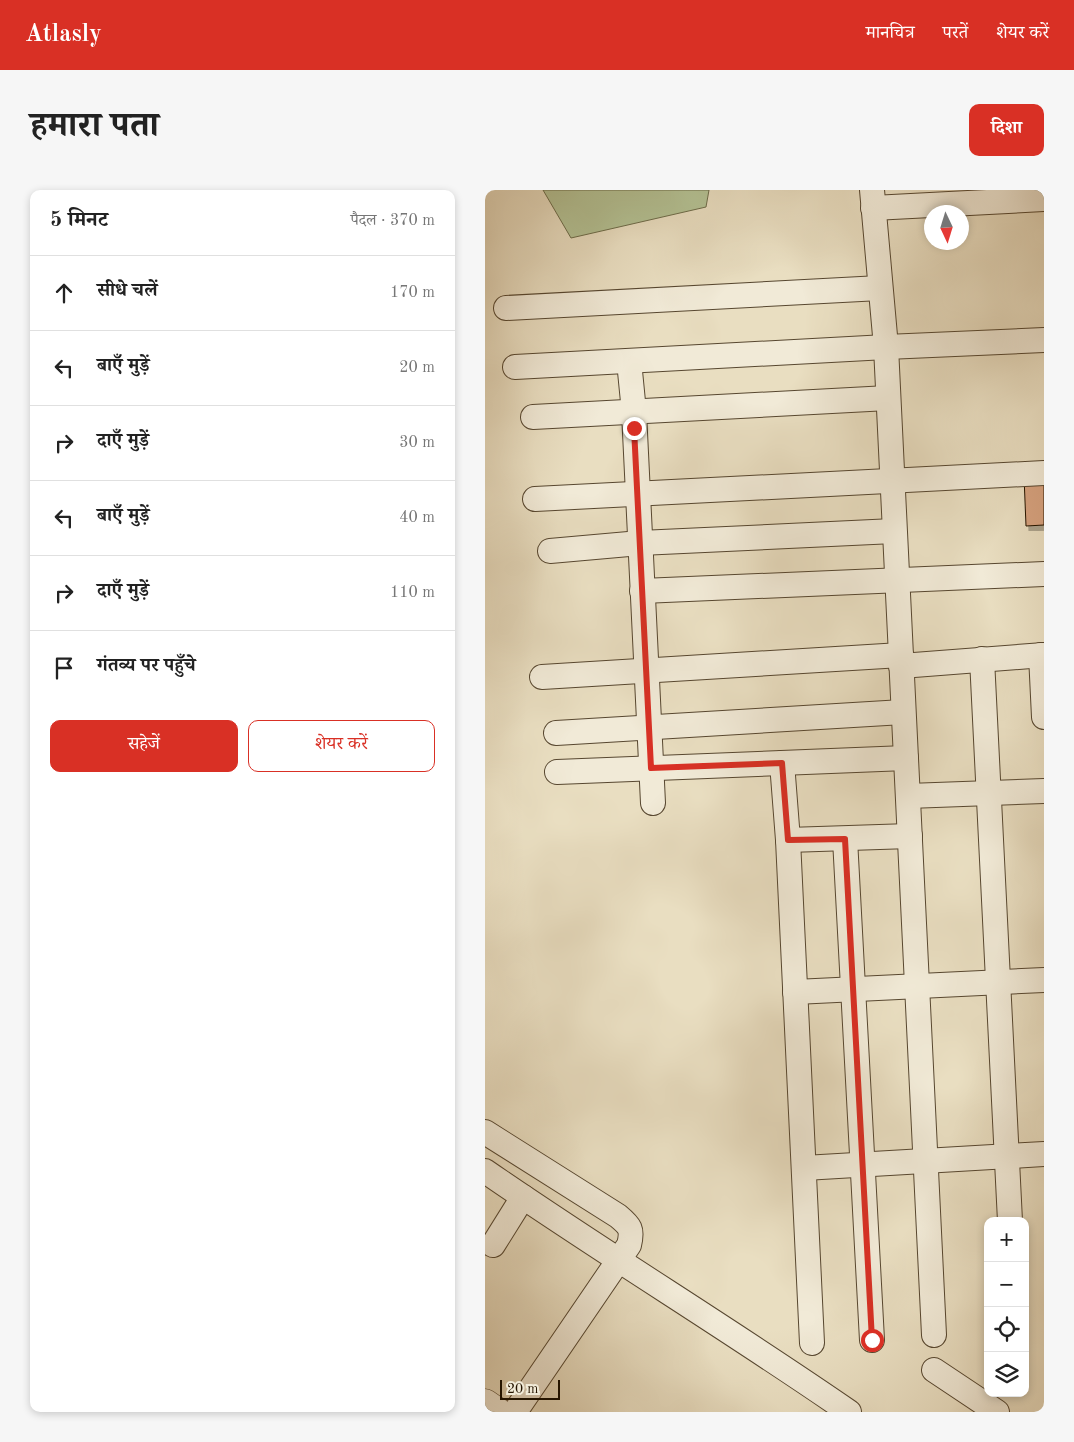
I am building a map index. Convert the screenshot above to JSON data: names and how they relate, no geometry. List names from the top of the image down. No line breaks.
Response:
{"scale_bar":"20 m","north":"bottom","page":{"header":"Atlasly","nav":["मानचित्र","परतें","शेयर करें"],"title":"हमारा पता","buttons":["दिशा",["सहेजें","शेयर करें"]],"heading":["5 मिनट","पैदल · 370 m"],"list":[["सीधे चलें","170 m"],["बाएँ मुड़ें","20 m"],["दाएँ मुड़ें","30 m"],["बाएँ मुड़ें","40 m"],["दाएँ मुड़ें","110 m"],"गंतव्य पर पहुँचे"],"map_buttons":["+","−"],"scale":"20 m"}}
